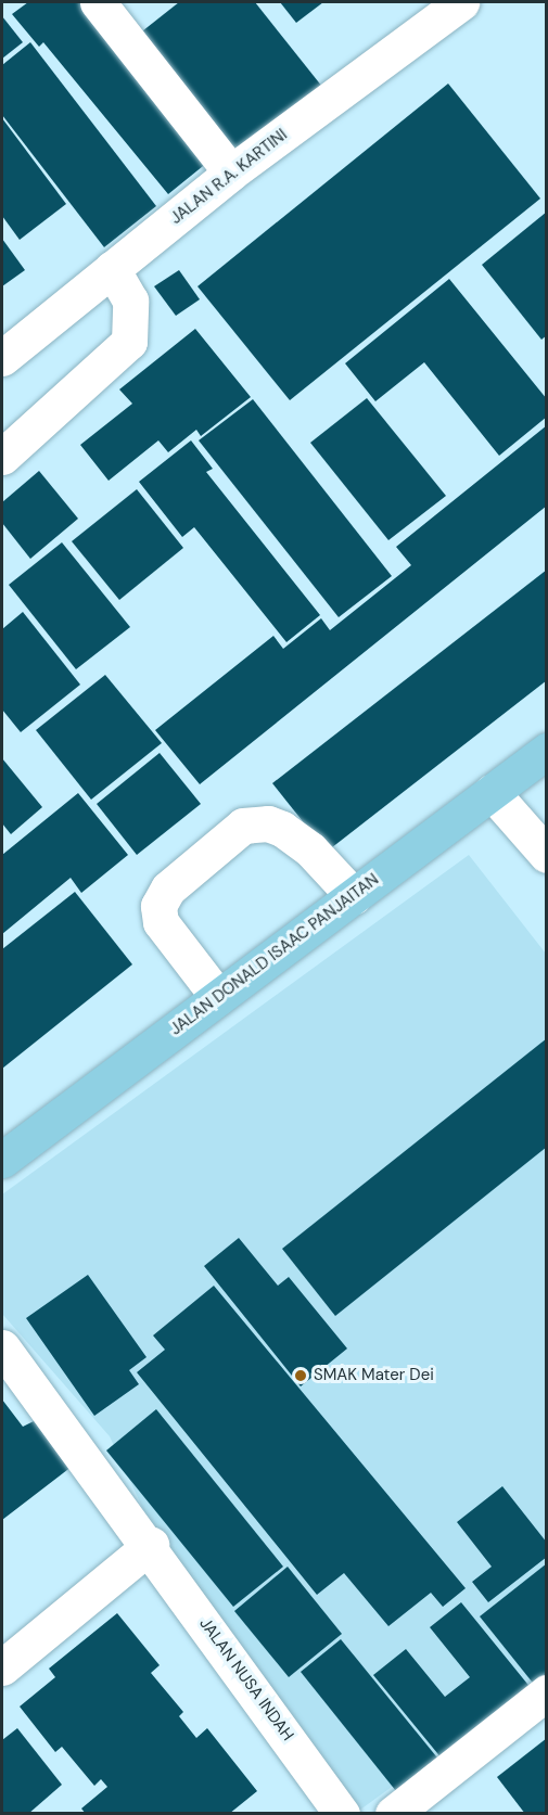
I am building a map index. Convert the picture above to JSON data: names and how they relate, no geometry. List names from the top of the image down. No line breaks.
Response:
{"streets":{"main road":["JALAN DONALD ISAAC PANJAITAN"],"street":["JALAN R.A. KARTINI","JALAN NUSA INDAH"]},"places":["SMAK Mater Dei"]}
